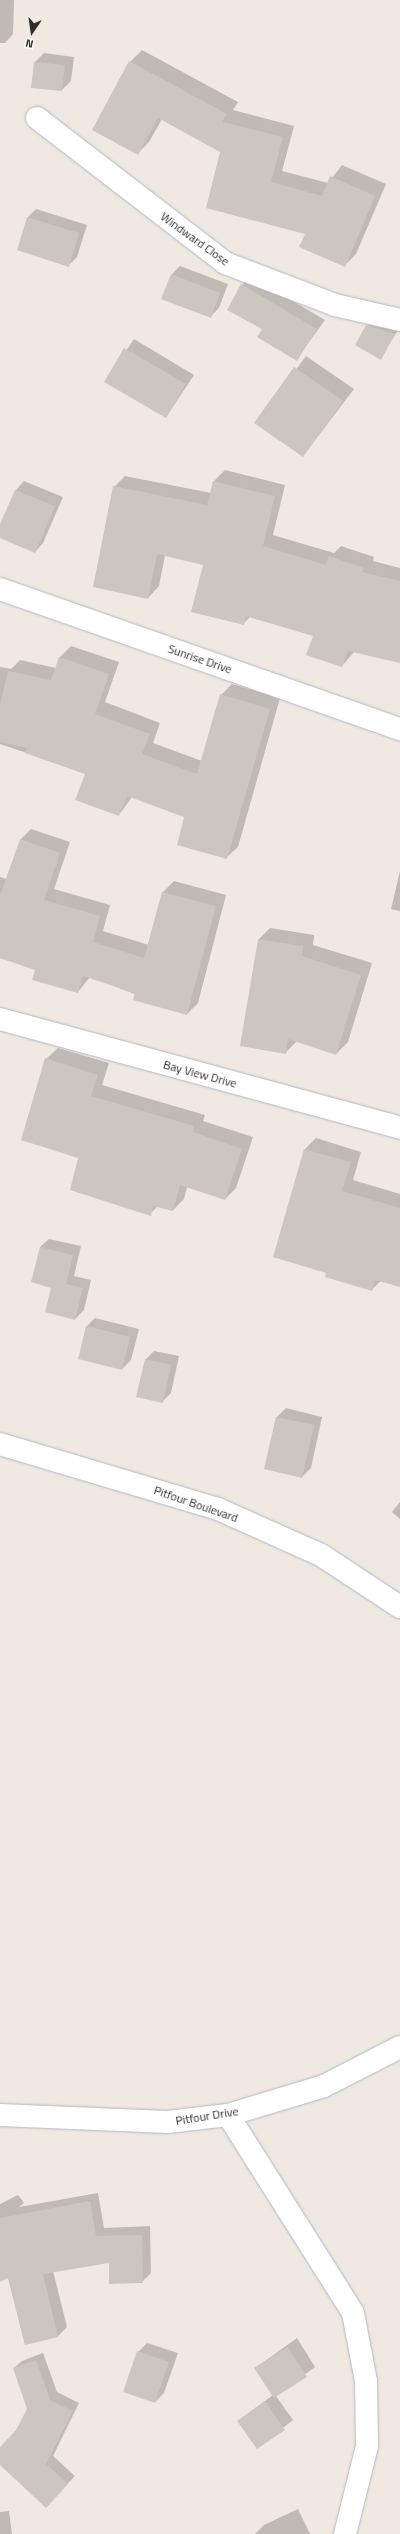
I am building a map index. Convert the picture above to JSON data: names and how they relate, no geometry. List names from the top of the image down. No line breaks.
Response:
{"streets":{"street":["Windward Close","Sunrise Drive","Bay View Drive","Pitfour Boulevard","Pitfour Drive"]},"north":"bottom"}
